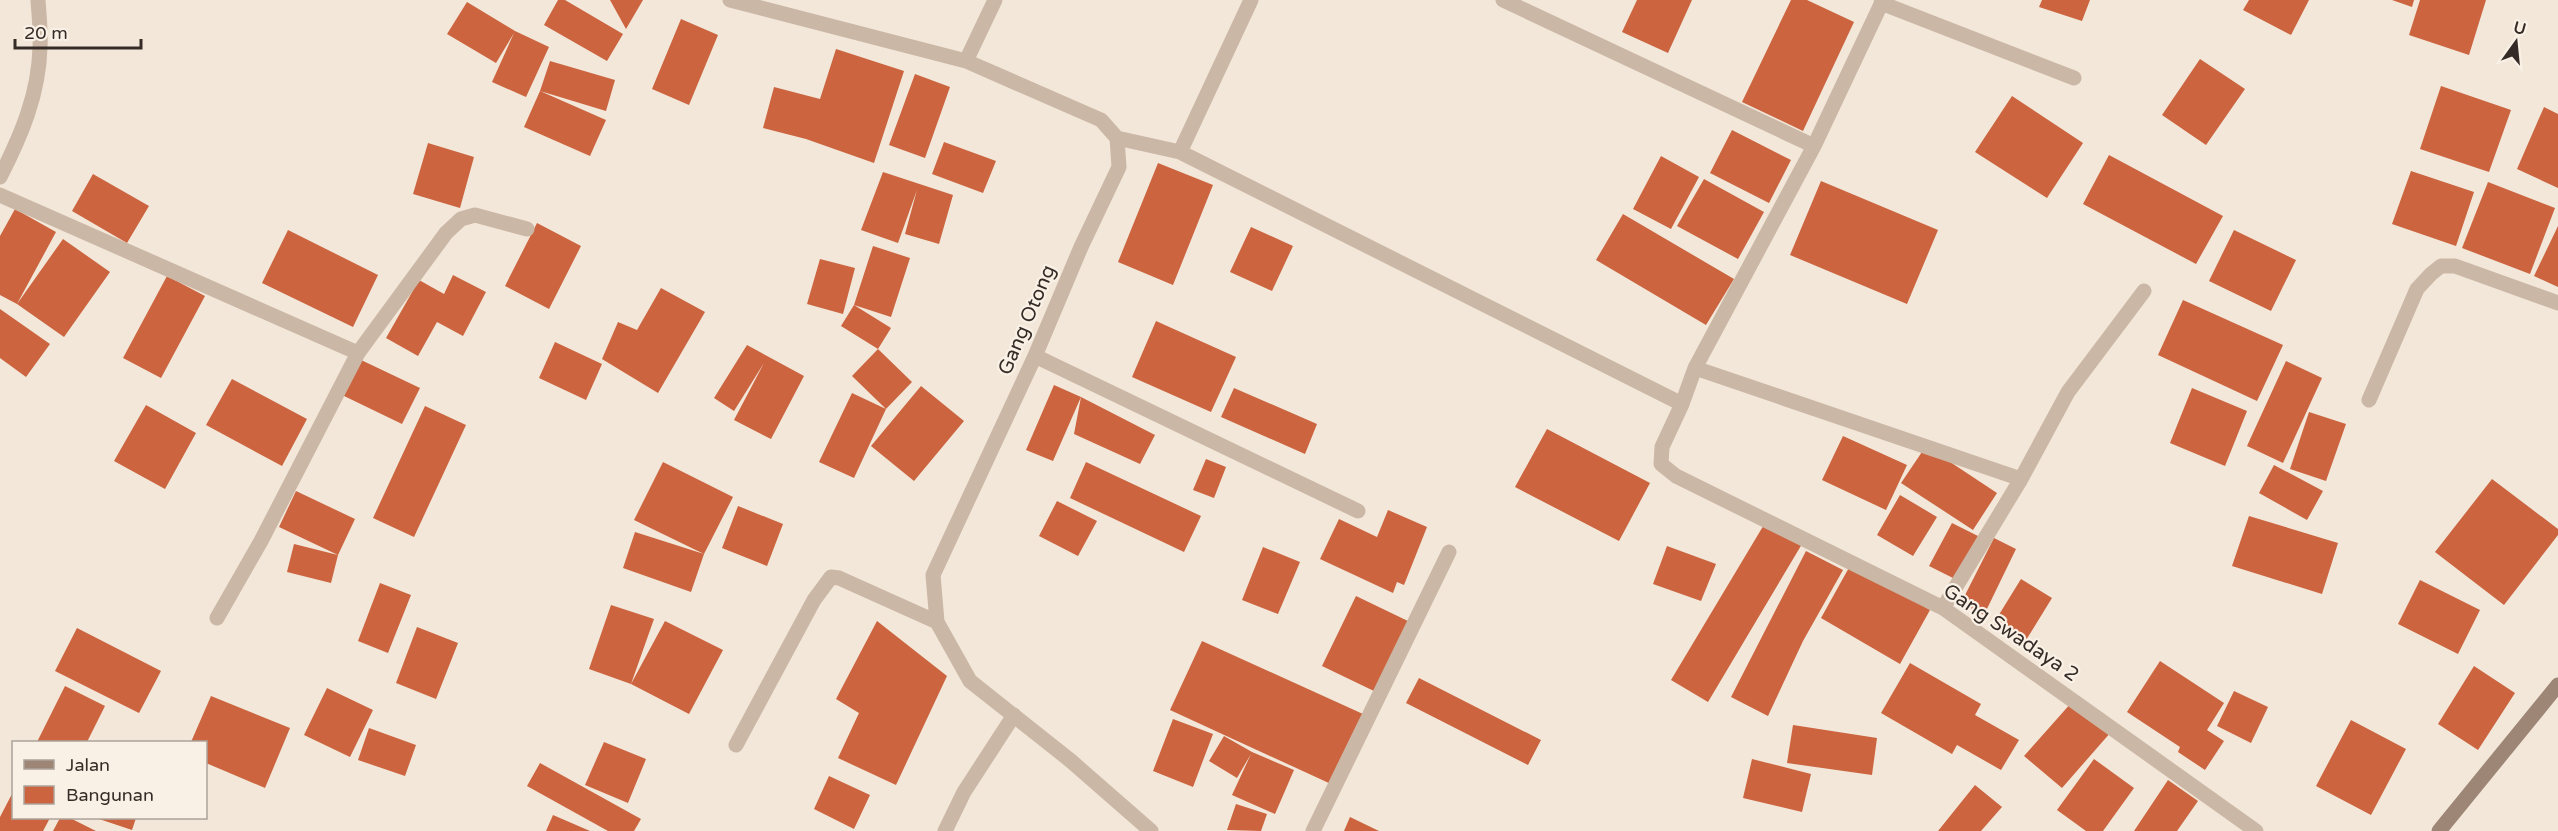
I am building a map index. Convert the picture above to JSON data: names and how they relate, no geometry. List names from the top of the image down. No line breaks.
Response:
{"streets":{"street":["Gang Otong","Gang Swadaya 2"]},"legend":["Jalan","Bangunan"],"scale_bar":"20 m","north":"top"}
